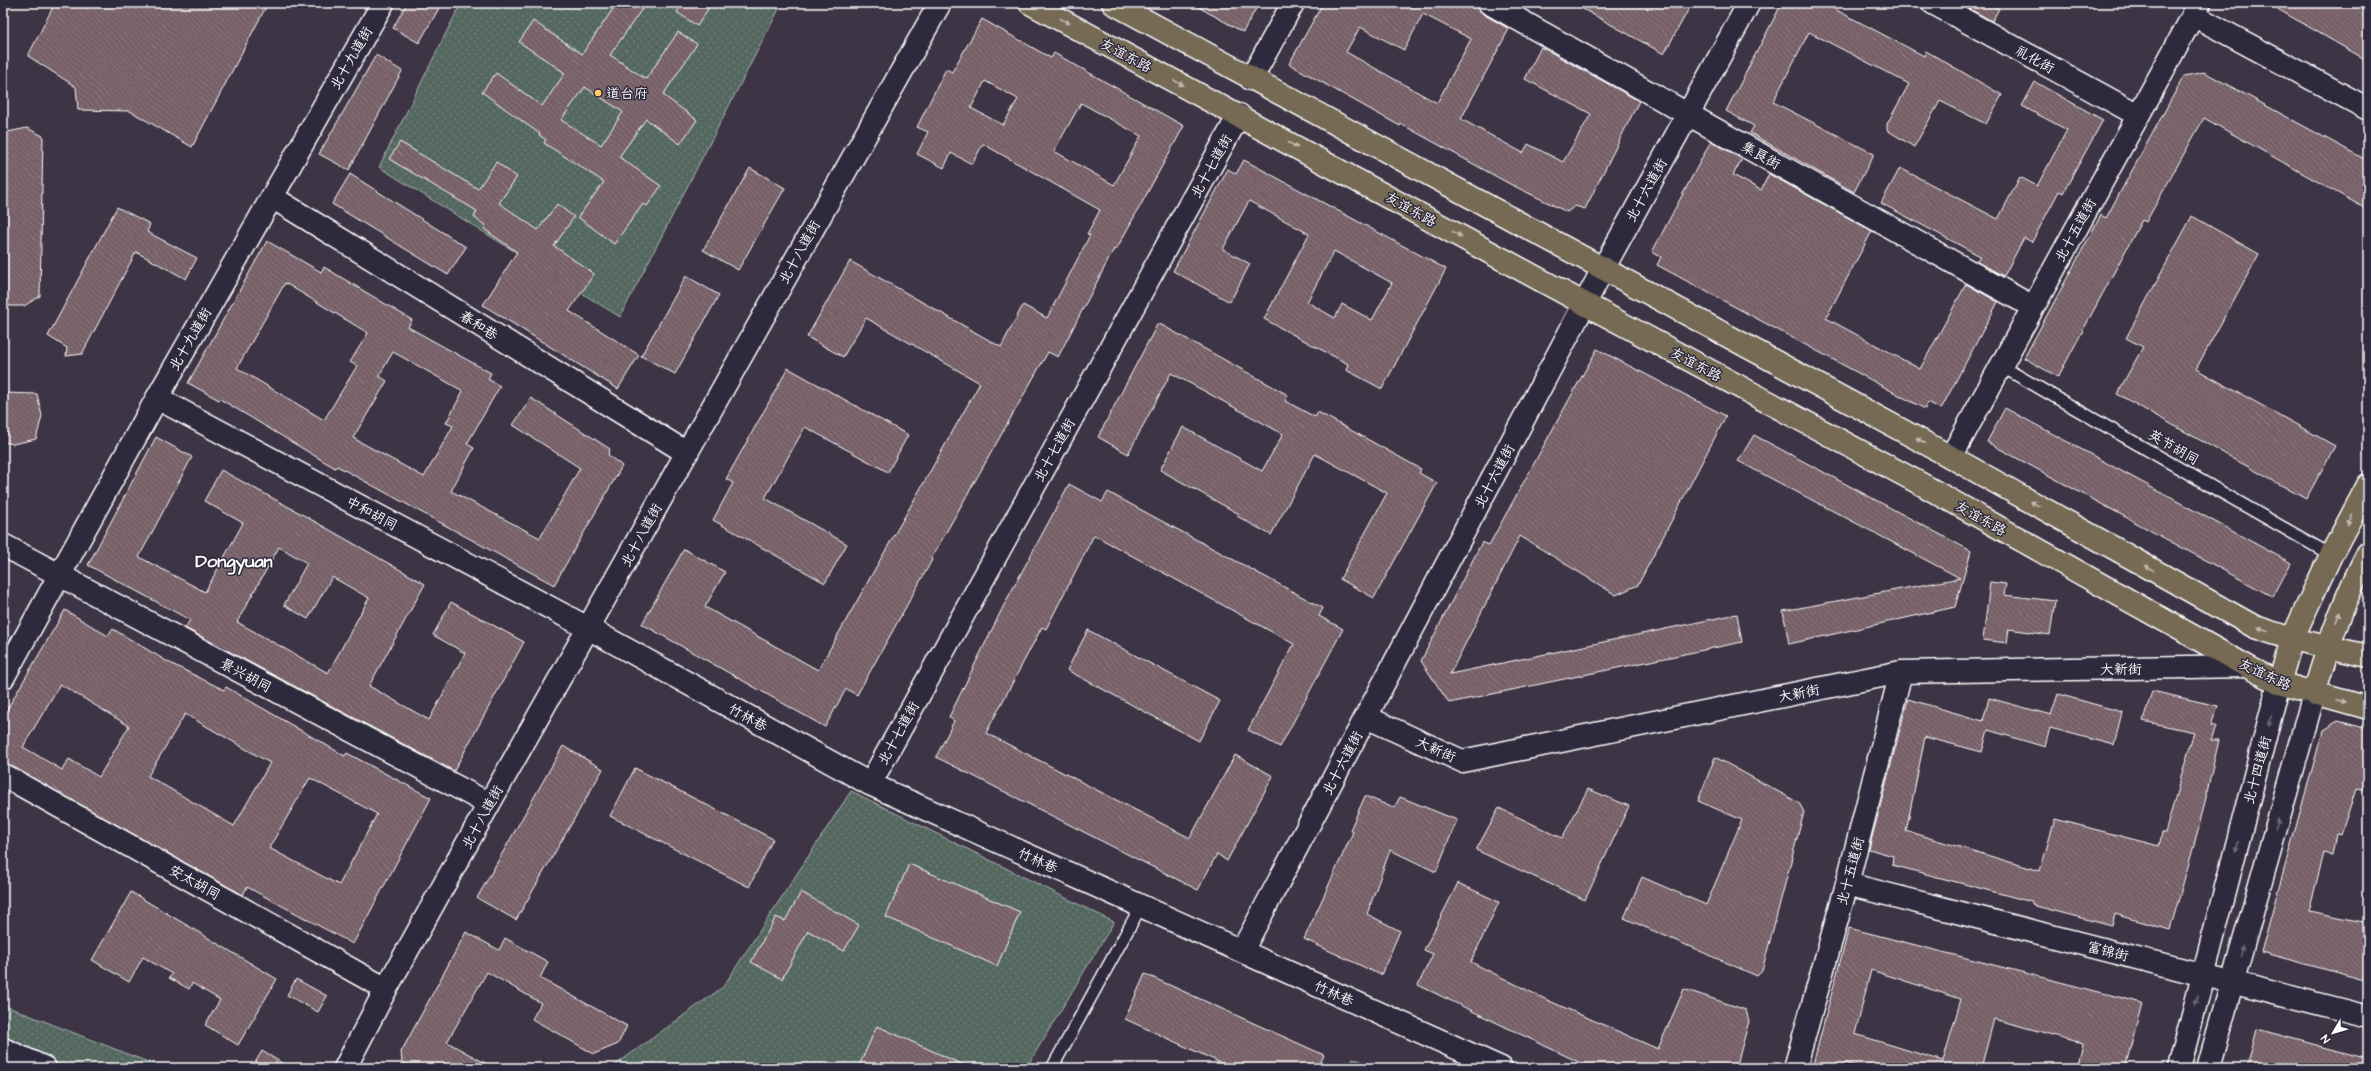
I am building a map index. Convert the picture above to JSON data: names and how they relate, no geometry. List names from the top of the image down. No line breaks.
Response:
{"streets":{"main road":["友谊东路","北十四道街"],"street":["北十九道街","礼化街","集良街","北十七道街","北十六道街","北十五道街","北十八道街","春和巷","中和胡同","大新街","景兴胡同","竹林巷","安太胡同","富锦街"],"lane":["英节胡同"]},"crossings":[["友谊东路","北十七道街"],["友谊东路","北十六道街"],["友谊东路","大新街"],["友谊东路","北十四道街"],["北十九道街","春和巷"],["北十九道街","中和胡同"],["北十九道街","景兴胡同"],["礼化街","北十五道街"],["集良街","北十六道街"],["集良街","北十五道街"],["北十七道街","竹林巷"],["北十六道街","大新街"],["北十六道街","竹林巷"],["北十五道街","英节胡同"],["北十五道街","大新街"],["北十五道街","富锦街"],["北十八道街","春和巷"],["北十八道街","中和胡同"],["北十八道街","景兴胡同"],["北十八道街","竹林巷"],["北十八道街","安太胡同"],["英节胡同","北十四道街"],["中和胡同","竹林巷"],["北十四道街","富锦街"]],"one_way":["北十四道街"],"districts":["Dongyuan"],"places":["道台府"],"north":"bottom left"}
